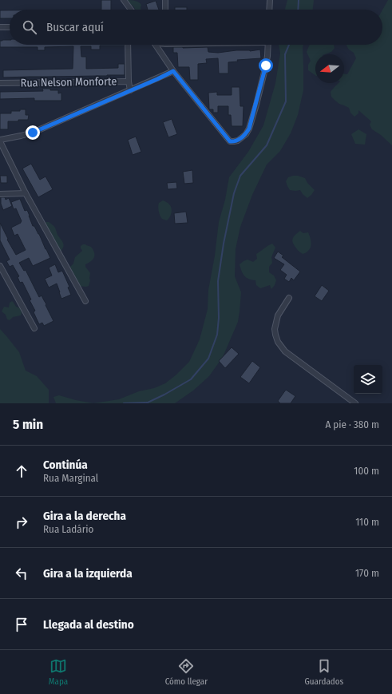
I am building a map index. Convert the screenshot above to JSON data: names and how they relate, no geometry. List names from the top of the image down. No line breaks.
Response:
{"streets":{"street":["Rua Nelson Monforte"]},"north":"left","page":{"search":"Buscar aquí","heading":["5 min","A pie · 380 m"],"list":[["Continúa","Rua Marginal","100 m"],["Gira a la derecha","Rua Ladário","110 m"],["Gira a la izquierda","170 m"],"Llegada al destino"],"nav":["Mapa","Cómo llegar","Guardados"]}}
